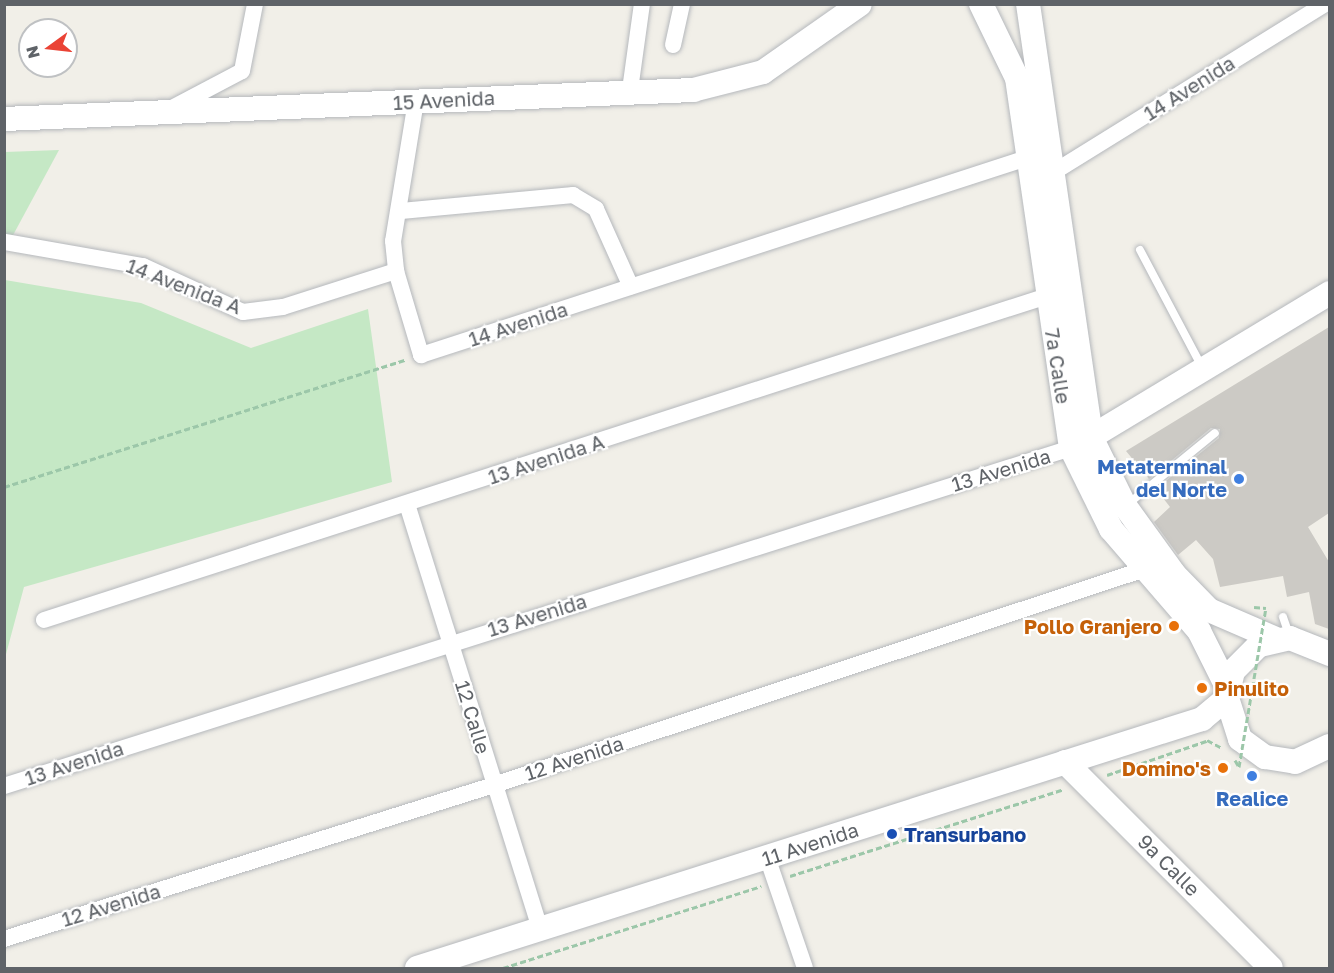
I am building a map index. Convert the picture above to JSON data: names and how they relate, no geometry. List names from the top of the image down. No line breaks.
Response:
{"streets":{"main road":["15 Avenida","7a Calle","13 Avenida","11 Avenida","9a Calle"],"street":["14 Avenida","14 Avenida A","13 Avenida A","12 Calle","12 Avenida"]},"crossings":[["14 Avenida","7a Calle"],["7a Calle","13 Avenida A"],["7a Calle","13 Avenida"],["7a Calle","12 Avenida"],["7a Calle","11 Avenida"],["13 Avenida A","12 Calle"],["13 Avenida","12 Calle"],["12 Calle","12 Avenida"],["12 Calle","11 Avenida"],["11 Avenida","9a Calle"]],"places":["Metaterminal del Norte","Pollo Granjero","Pinulito","Domino's","Realice","Transurbano"],"north":"left"}
